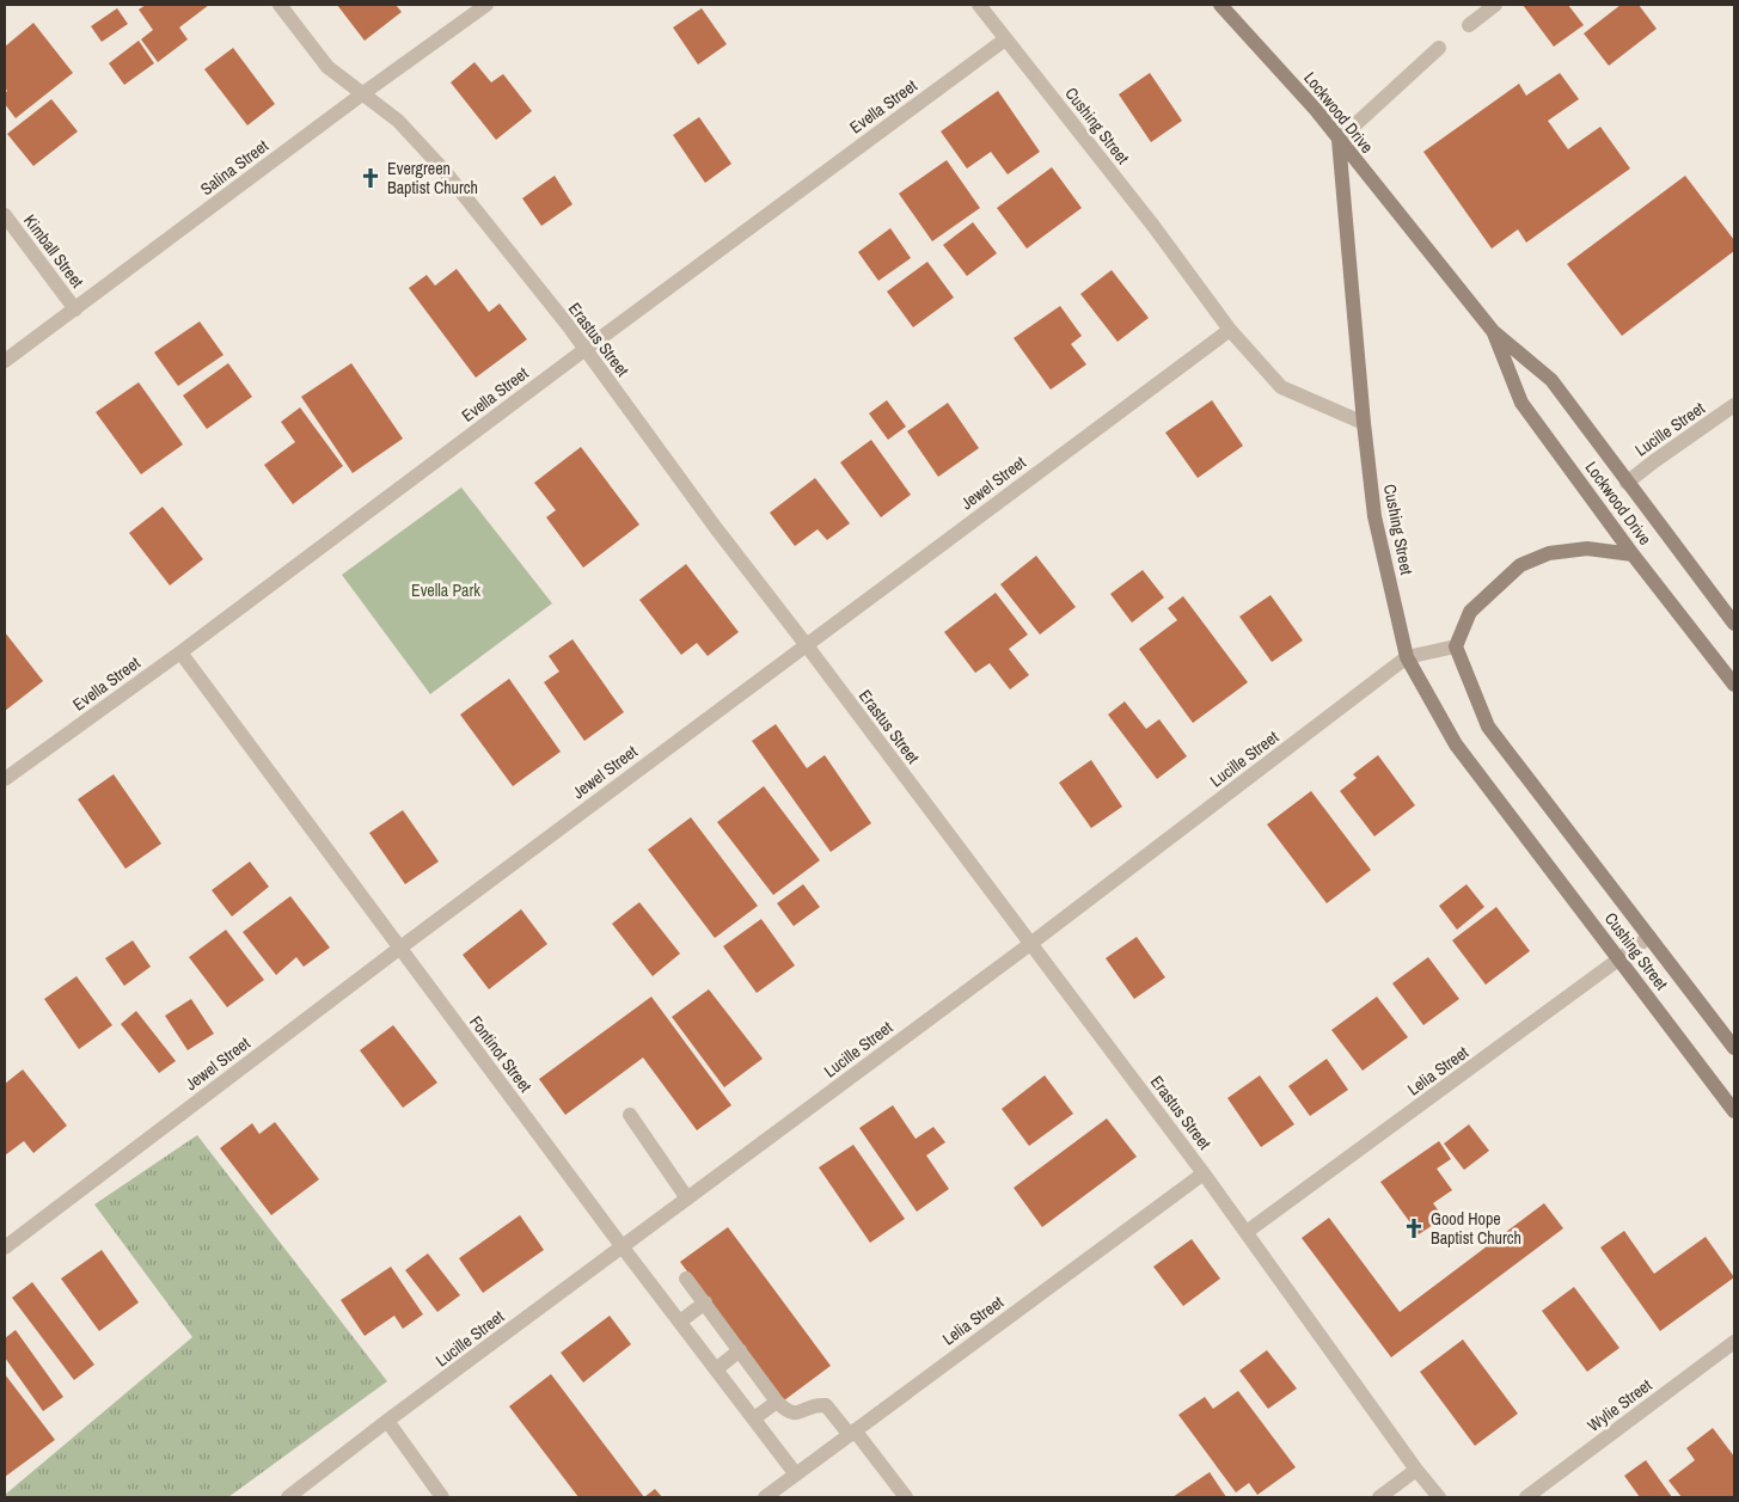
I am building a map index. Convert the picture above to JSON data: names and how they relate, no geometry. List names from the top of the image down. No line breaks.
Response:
{"streets":{"main road":["Lockwood Drive","Cushing Street"],"street":["Evella Street","Salina Street","Kimball Street","Erastus Street","Lucille Street","Jewel Street","Fontinot Street","Lelia Street","Wylie Street"]},"crossings":[["Evella Street","Cushing Street"],["Evella Street","Erastus Street"],["Evella Street","Fontinot Street"],["Lockwood Drive","Lucille Street"],["Cushing Street","Lucille Street"],["Cushing Street","Jewel Street"],["Cushing Street","Lelia Street"],["Salina Street","Kimball Street"],["Salina Street","Erastus Street"],["Erastus Street","Lucille Street"],["Erastus Street","Jewel Street"],["Erastus Street","Lelia Street"],["Lucille Street","Fontinot Street"],["Jewel Street","Fontinot Street"],["Fontinot Street","Lelia Street"]],"parks":["Evella Park"],"places":{"church":["Evergreen Baptist Church","Good Hope Baptist Church"]}}
